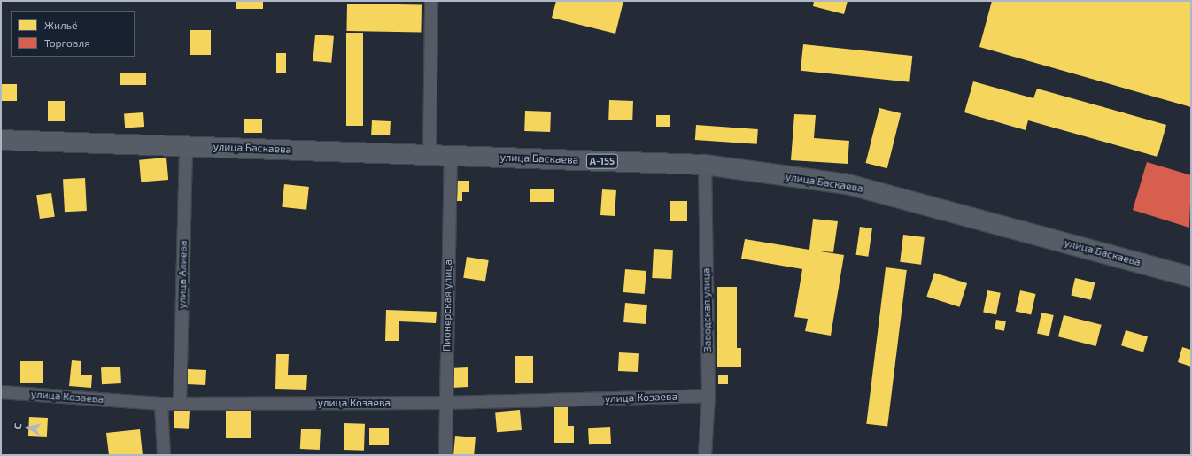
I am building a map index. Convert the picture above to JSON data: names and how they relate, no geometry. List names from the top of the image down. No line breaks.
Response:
{"streets":{"main road":["улица Баскаева","А-155"],"street":["улица Алиева","Пионерская улица","Заводская улица","улица Козаева"]},"crossings":[["улица Баскаева","улица Алиева"],["улица Баскаева","Пионерская улица"],["улица Баскаева","Заводская улица"],["улица Алиева","улица Козаева"],["Пионерская улица","улица Козаева"],["Заводская улица","улица Козаева"]],"legend":["Жильё","Торговля"],"north":"left"}
